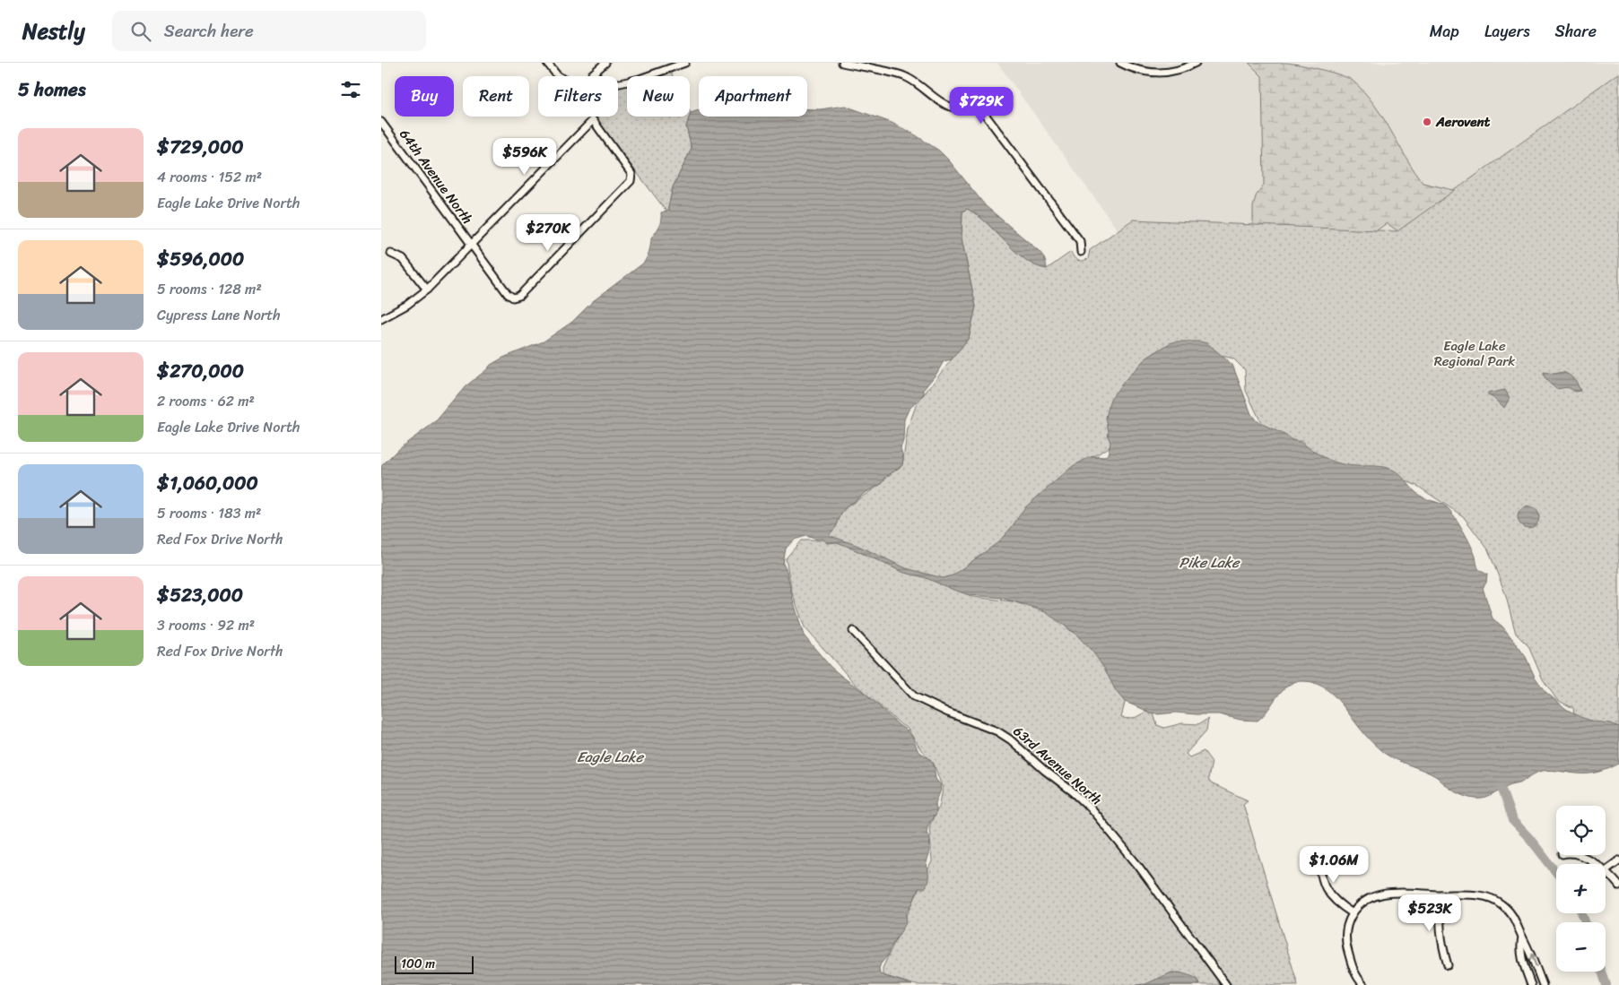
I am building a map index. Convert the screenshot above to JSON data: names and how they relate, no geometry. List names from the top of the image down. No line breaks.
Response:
{"streets":{"street":["64th Avenue North","63rd Avenue North"]},"water":["Pike Lake","Eagle Lake"],"parks":["Eagle Lake Regional Park"],"places":["Aerovent"],"scale_bar":"100 m","page":{"header":"Nestly","search":"Search here","nav":["Map","Layers","Share"],"heading":"5 homes","chip":["Buy","Rent","Filters","New","Apartment"],"price":["$729K","$596K","$270K","$1.06M","$523K"],"list":[{"name":"$729,000","note":"4 rooms · 152 m² · Eagle Lake Drive North"},{"name":"$596,000","note":"5 rooms · 128 m² · Cypress Lane North"},{"name":"$270,000","note":"2 rooms · 62 m² · Eagle Lake Drive North"},{"name":"$1,060,000","note":"5 rooms · 183 m² · Red Fox Drive North"},{"name":"$523,000","note":"3 rooms · 92 m² · Red Fox Drive North"}],"map_buttons":["+","−"],"scale":"100 m"}}
